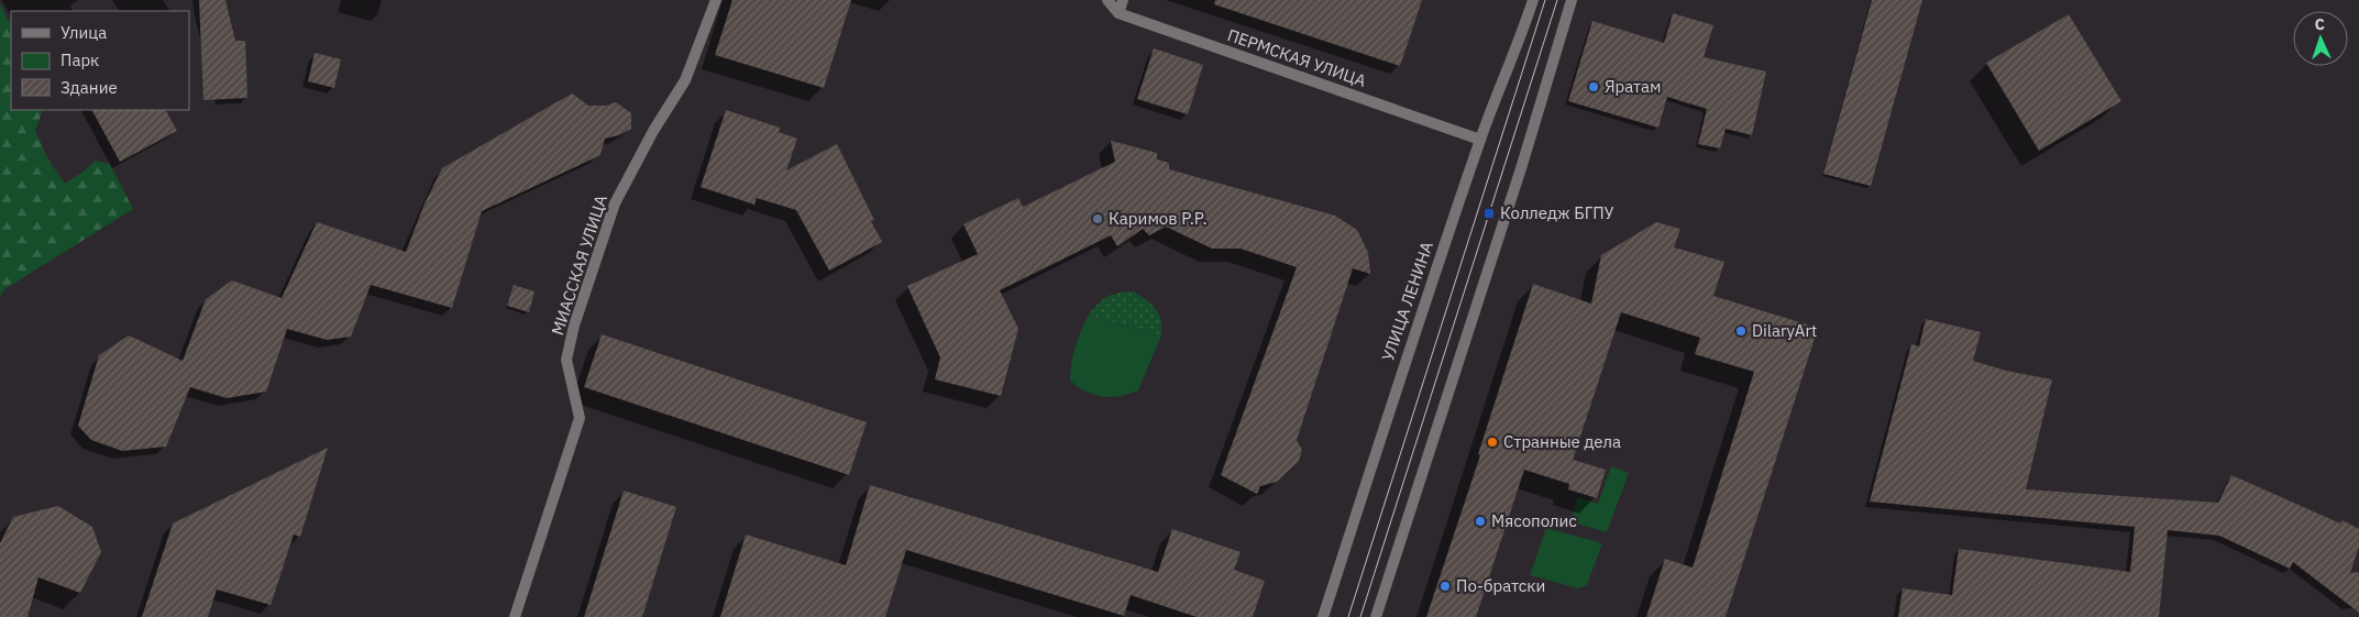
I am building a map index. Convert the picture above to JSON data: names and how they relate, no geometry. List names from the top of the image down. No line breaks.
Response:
{"streets":{"street":["ПЕРМСКАЯ УЛИЦА","МИАССКАЯ УЛИЦА","УЛИЦА ЛЕНИНА"]},"crossings":[["ПЕРМСКАЯ УЛИЦА","УЛИЦА ЛЕНИНА"]],"places":{"other":["Яратам","Каримов Р.Р.","DilaryArt","Странные дела","Мясополис","По-братски"],"transit":["Колледж БГПУ"]},"legend":["Улица","Парк","Здание"],"north":"top"}
